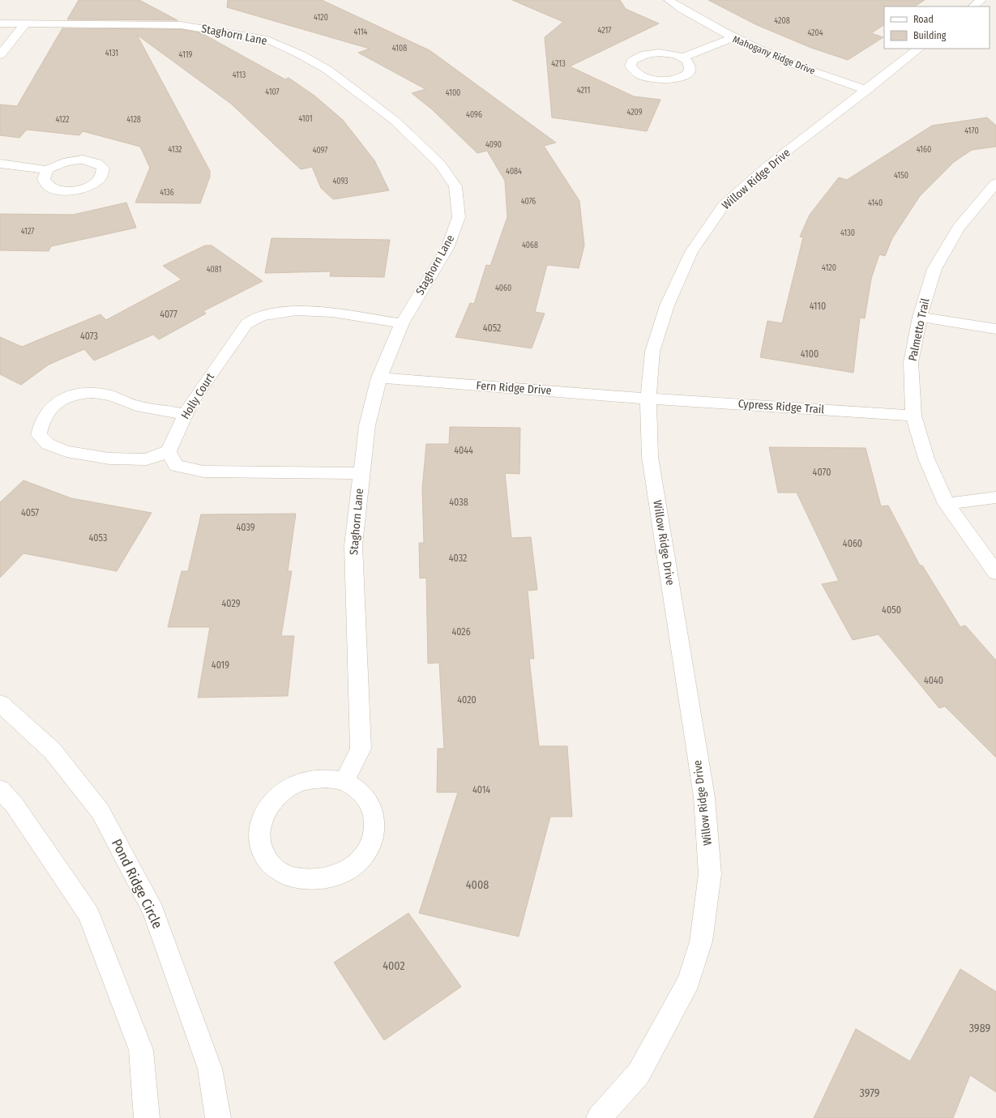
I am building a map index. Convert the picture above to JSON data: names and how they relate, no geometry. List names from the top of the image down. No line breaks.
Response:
{"streets":{"street":["Staghorn Lane","Mahogany Ridge Drive","Willow Ridge Drive","Palmetto Trail","Fern Ridge Drive","Holly Court","Cypress Ridge Trail","Pond Ridge Circle"]},"crossings":[["Staghorn Lane","Fern Ridge Drive"],["Staghorn Lane","Holly Court"],["Mahogany Ridge Drive","Willow Ridge Drive"],["Willow Ridge Drive","Fern Ridge Drive"],["Willow Ridge Drive","Cypress Ridge Trail"],["Palmetto Trail","Cypress Ridge Trail"],["Fern Ridge Drive","Cypress Ridge Trail"]],"house_numbers":["4120","4208","4217","4114","4204","4108","4131","4119","4213","4113","4211","4107","4100","4209","4096","4101","4122","4128","4170","4090","4132","4160","4097","4084","4150","4093","4136","4076","4140","4127","4130","4068","4120","4081","4060","4110","4077","4052","4073","4100","4044","4070","4038","4057","4039","4053","4060","4032","4029","4050","4026","4019","4040","4020","4014","4008","4002","3989","3979"],"legend":["Road","Building"]}
